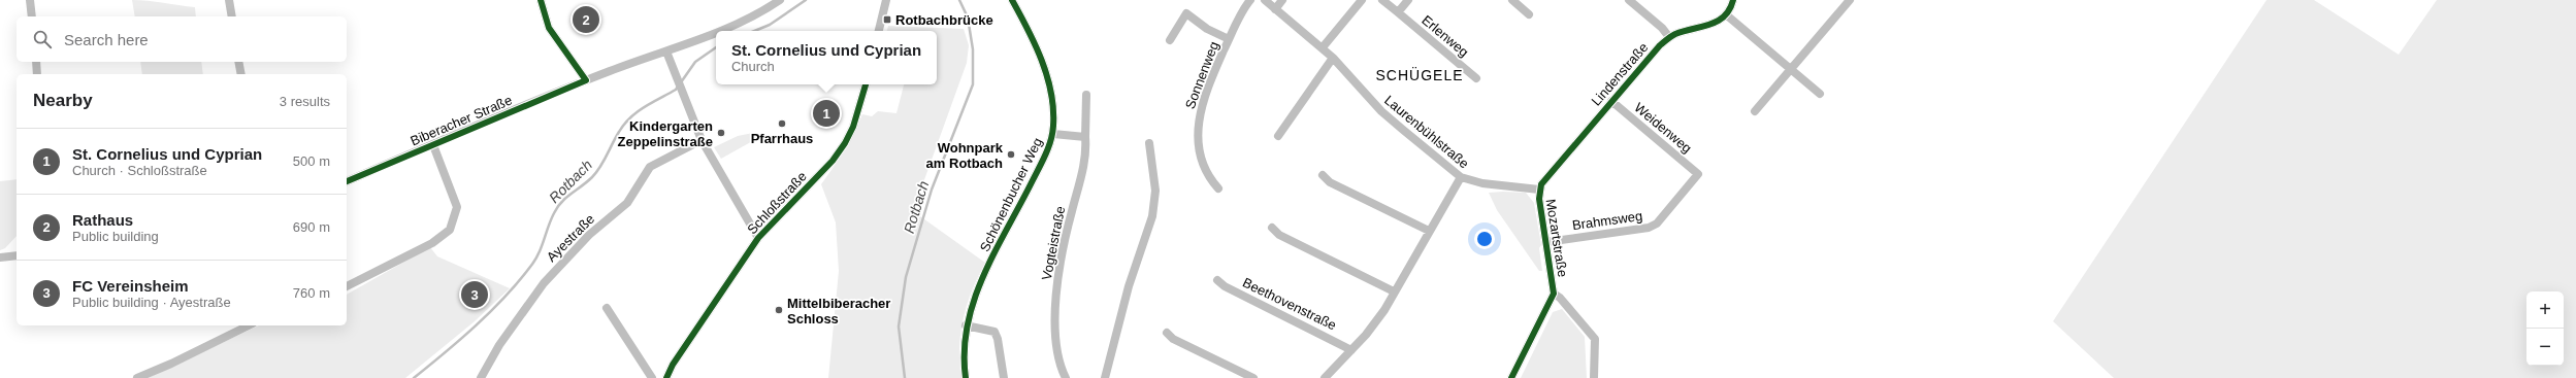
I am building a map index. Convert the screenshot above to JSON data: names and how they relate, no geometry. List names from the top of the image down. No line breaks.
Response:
{"streets":{"street":["Erlenweg","Lindenstraße","Sonnenweg","Biberacher Straße","Weidenweg","Laurenbühlstraße","Schönenbucher Weg","Schloßstraße","Brahmsweg","Ayestraße","Mozartstraße","Vogteistraße","Beethovenstraße"]},"crossings":[["Lindenstraße","Weidenweg"],["Lindenstraße","Laurenbühlstraße"],["Lindenstraße","Mozartstraße"],["Weidenweg","Brahmsweg"],["Laurenbühlstraße","Mozartstraße"],["Brahmsweg","Mozartstraße"]],"districts":["SCHÜGELE"],"water":["Rotbach"],"places":{"transit":["Rotbachbrücke"],"other":["Pfarrhaus","Kindergarten Zeppelinstraße","Wohnpark am Rotbach","Mittelbiberacher Schloss"]},"page":{"pins":["2","1","3"],"search":"Search here","popup":["St. Cornelius und Cyprian","Church"],"heading":["Nearby","3 results"],"list":[{"mark":"1","name":"St. Cornelius und Cyprian","note":"Church · Schloßstraße","value":"500 m"},{"mark":"2","name":"Rathaus","note":"Public building","value":"690 m"},{"mark":"3","name":"FC Vereinsheim","note":"Public building · Ayestraße","value":"760 m"}],"map_buttons":["+","−"]}}
